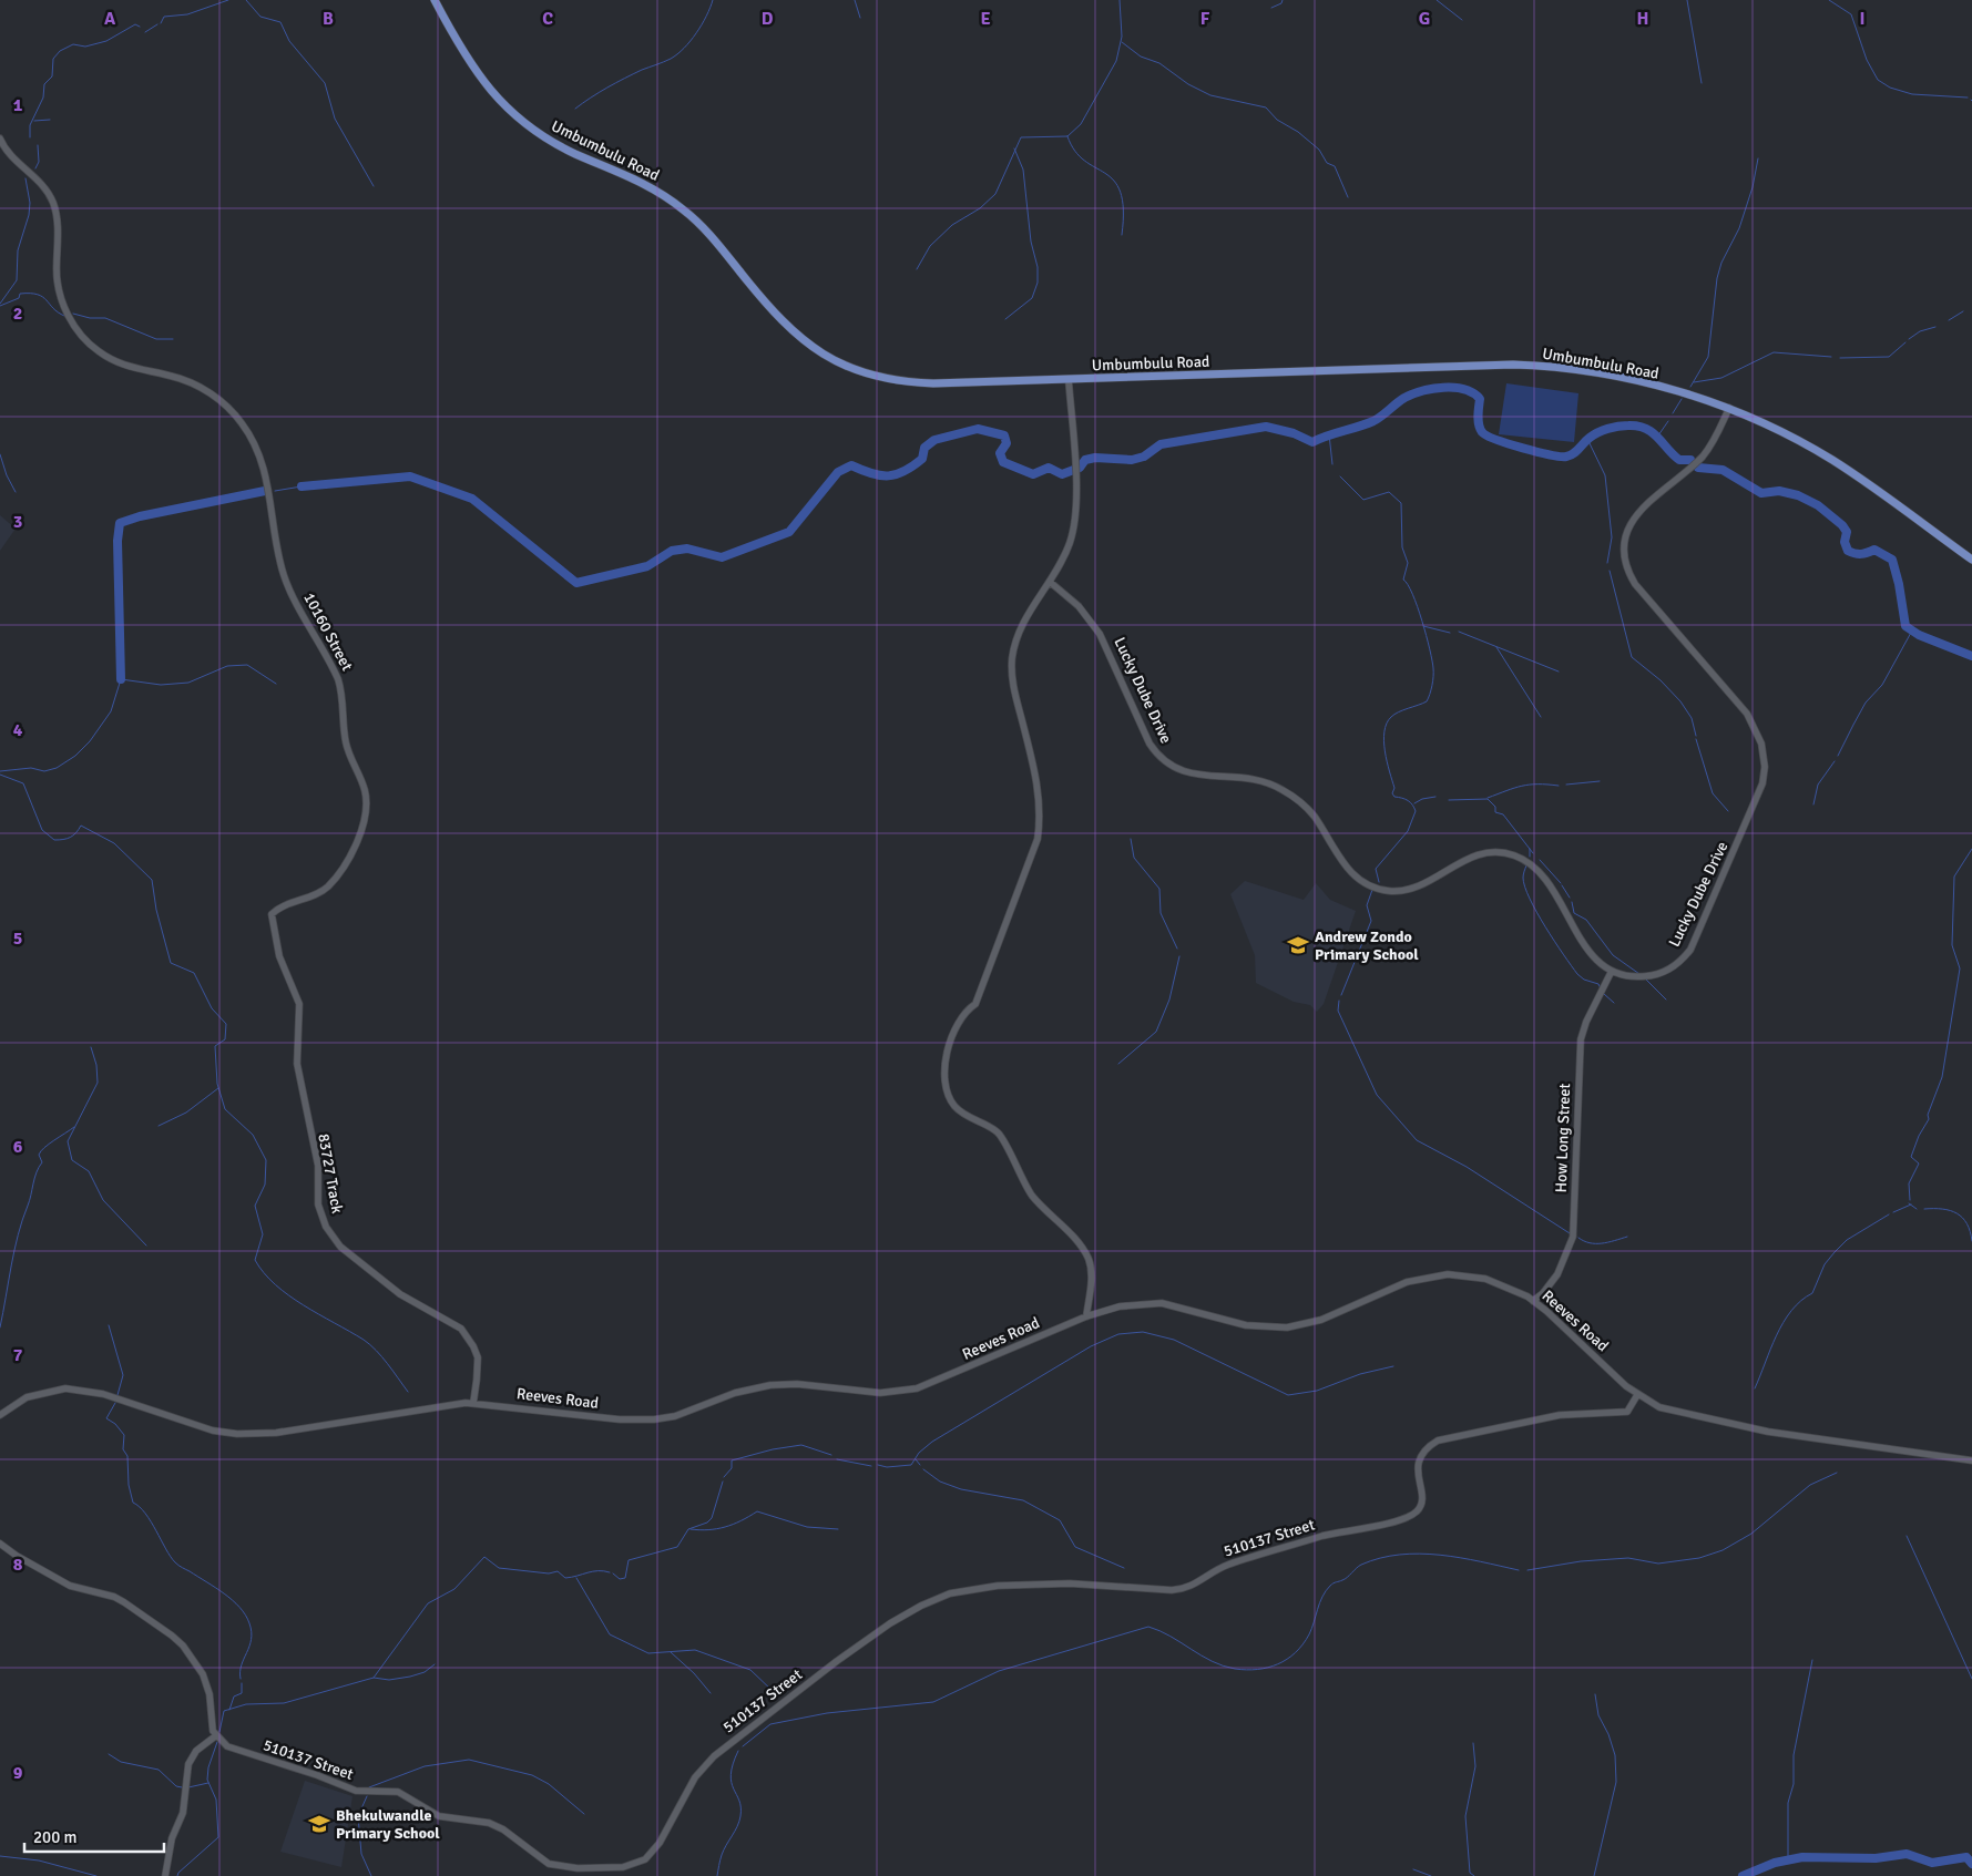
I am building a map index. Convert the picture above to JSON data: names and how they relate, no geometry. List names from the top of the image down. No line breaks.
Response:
{"streets":{"main road":["Umbumbulu Road"],"street":["10160 Street","Lucky Dube Drive","How Long Street","83727 Track","Reeves Road","510137 Street"]},"crossings":[["Umbumbulu Road","Lucky Dube Drive"],["10160 Street","83727 Track"],["Lucky Dube Drive","How Long Street"],["How Long Street","Reeves Road"],["83727 Track","Reeves Road"],["Reeves Road","510137 Street"]],"places":{"school or university":["Andrew Zondo Primary School","Bhekulwandle Primary School"]},"scale_bar":"200 m","grid":{"columns":["A","B","C","D","E","F","G","H","I"],"rows":["1","2","3","4","5","6","7","8","9"]}}
